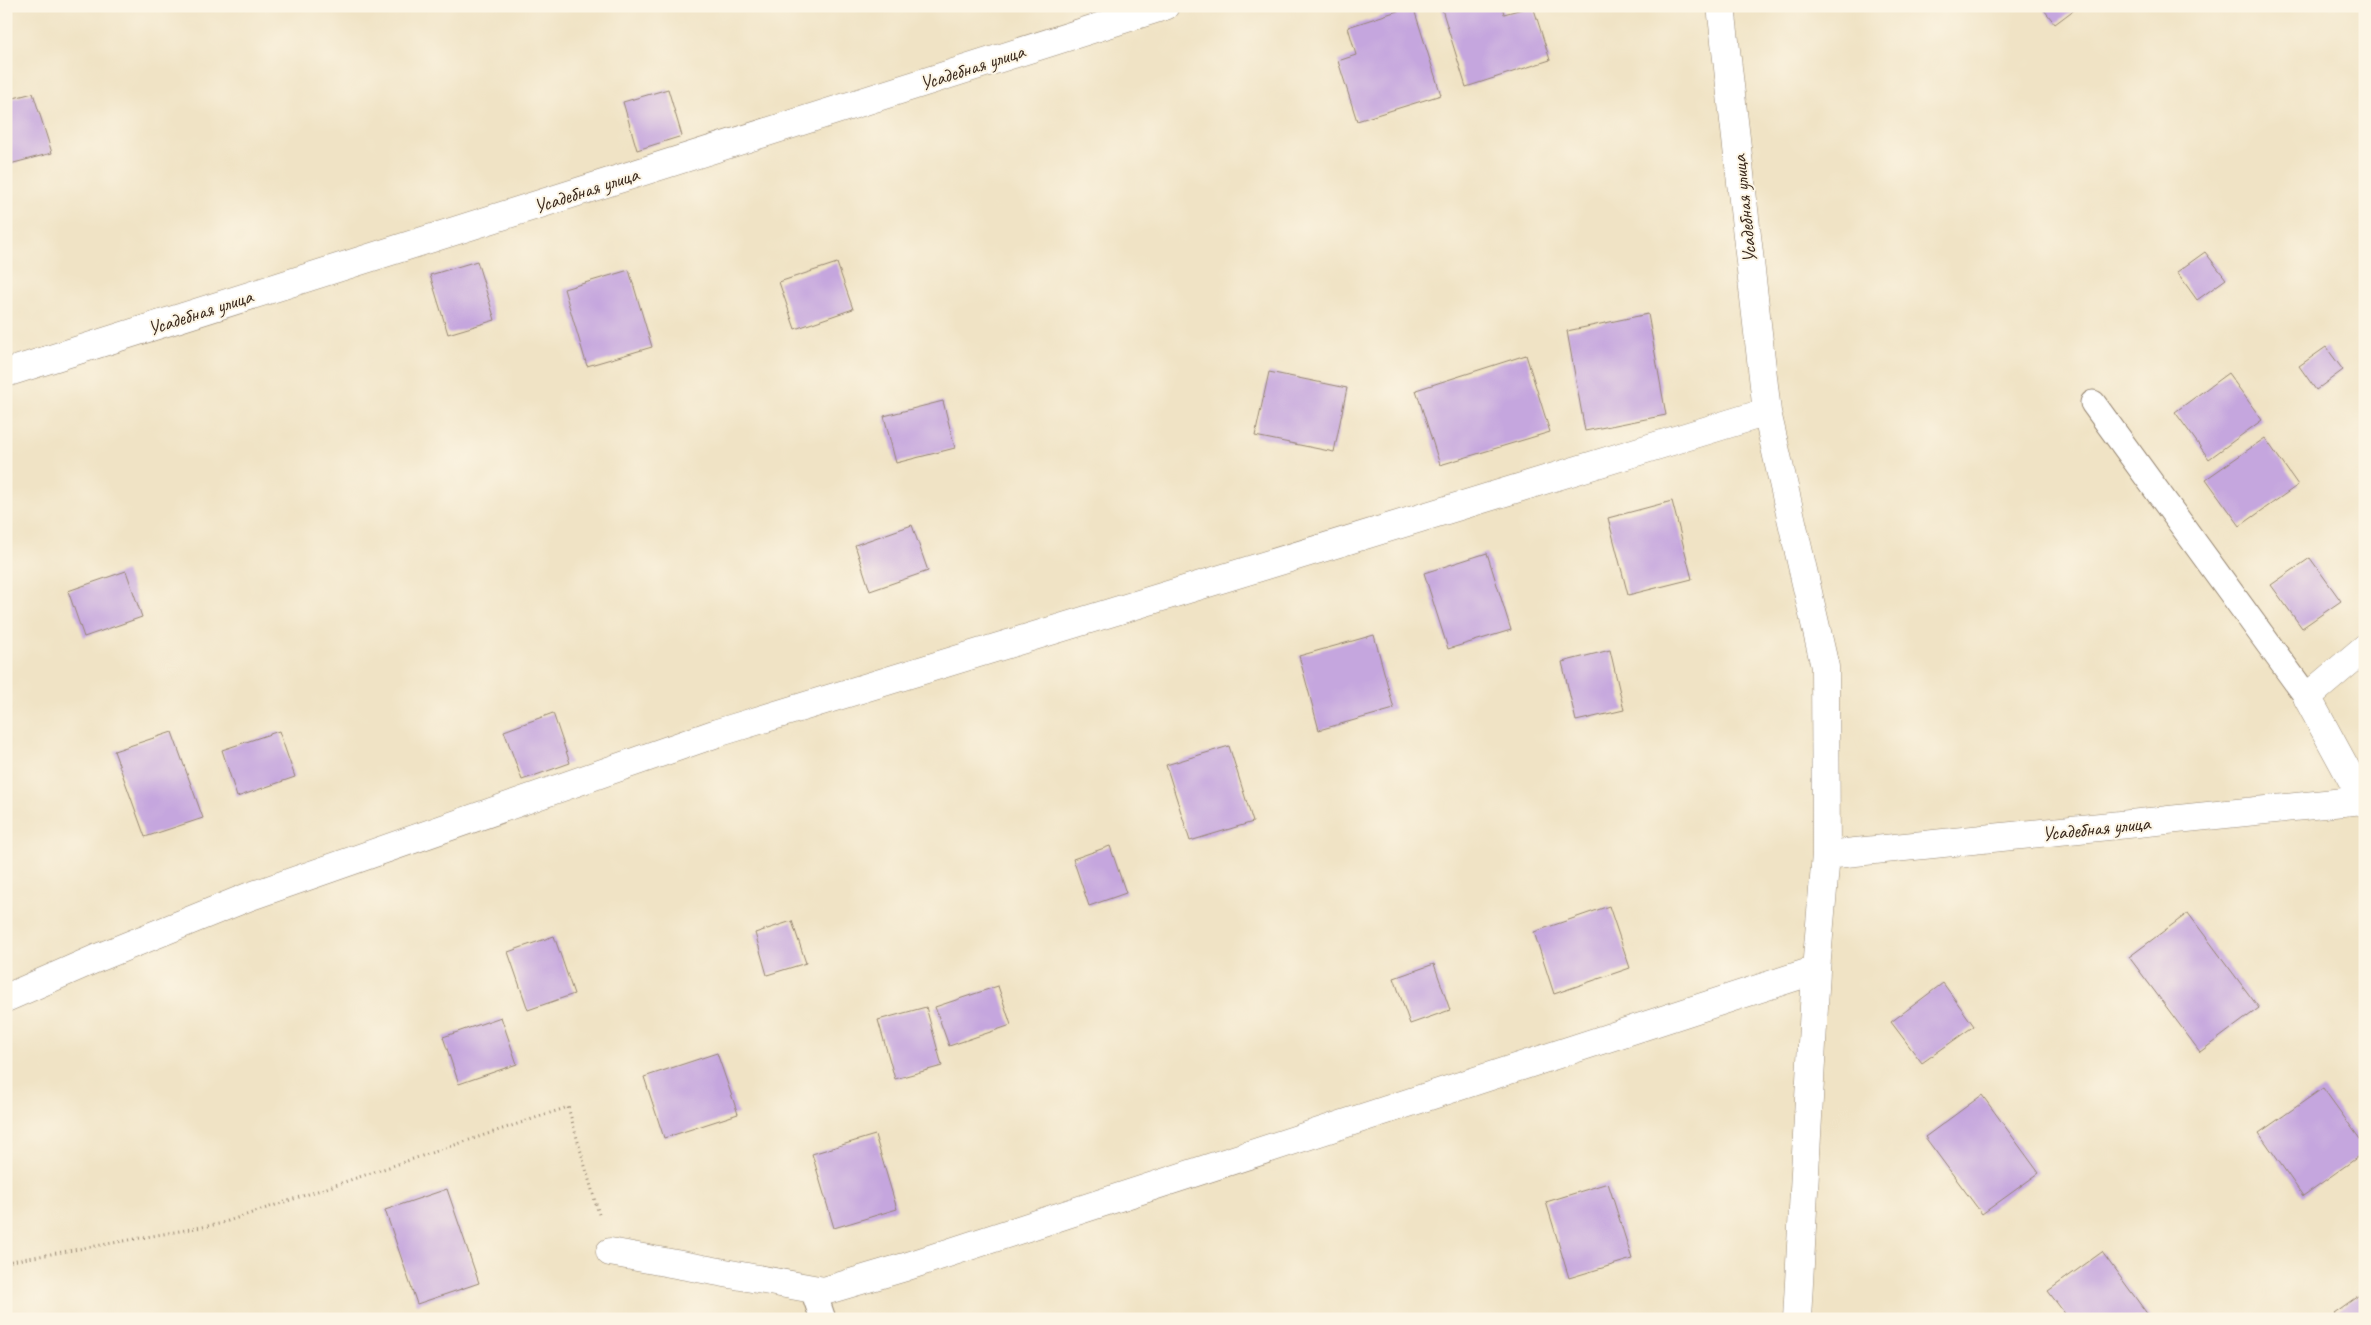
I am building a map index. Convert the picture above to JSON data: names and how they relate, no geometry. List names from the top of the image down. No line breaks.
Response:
{"streets":{"street":["Усадебная улица"]}}
